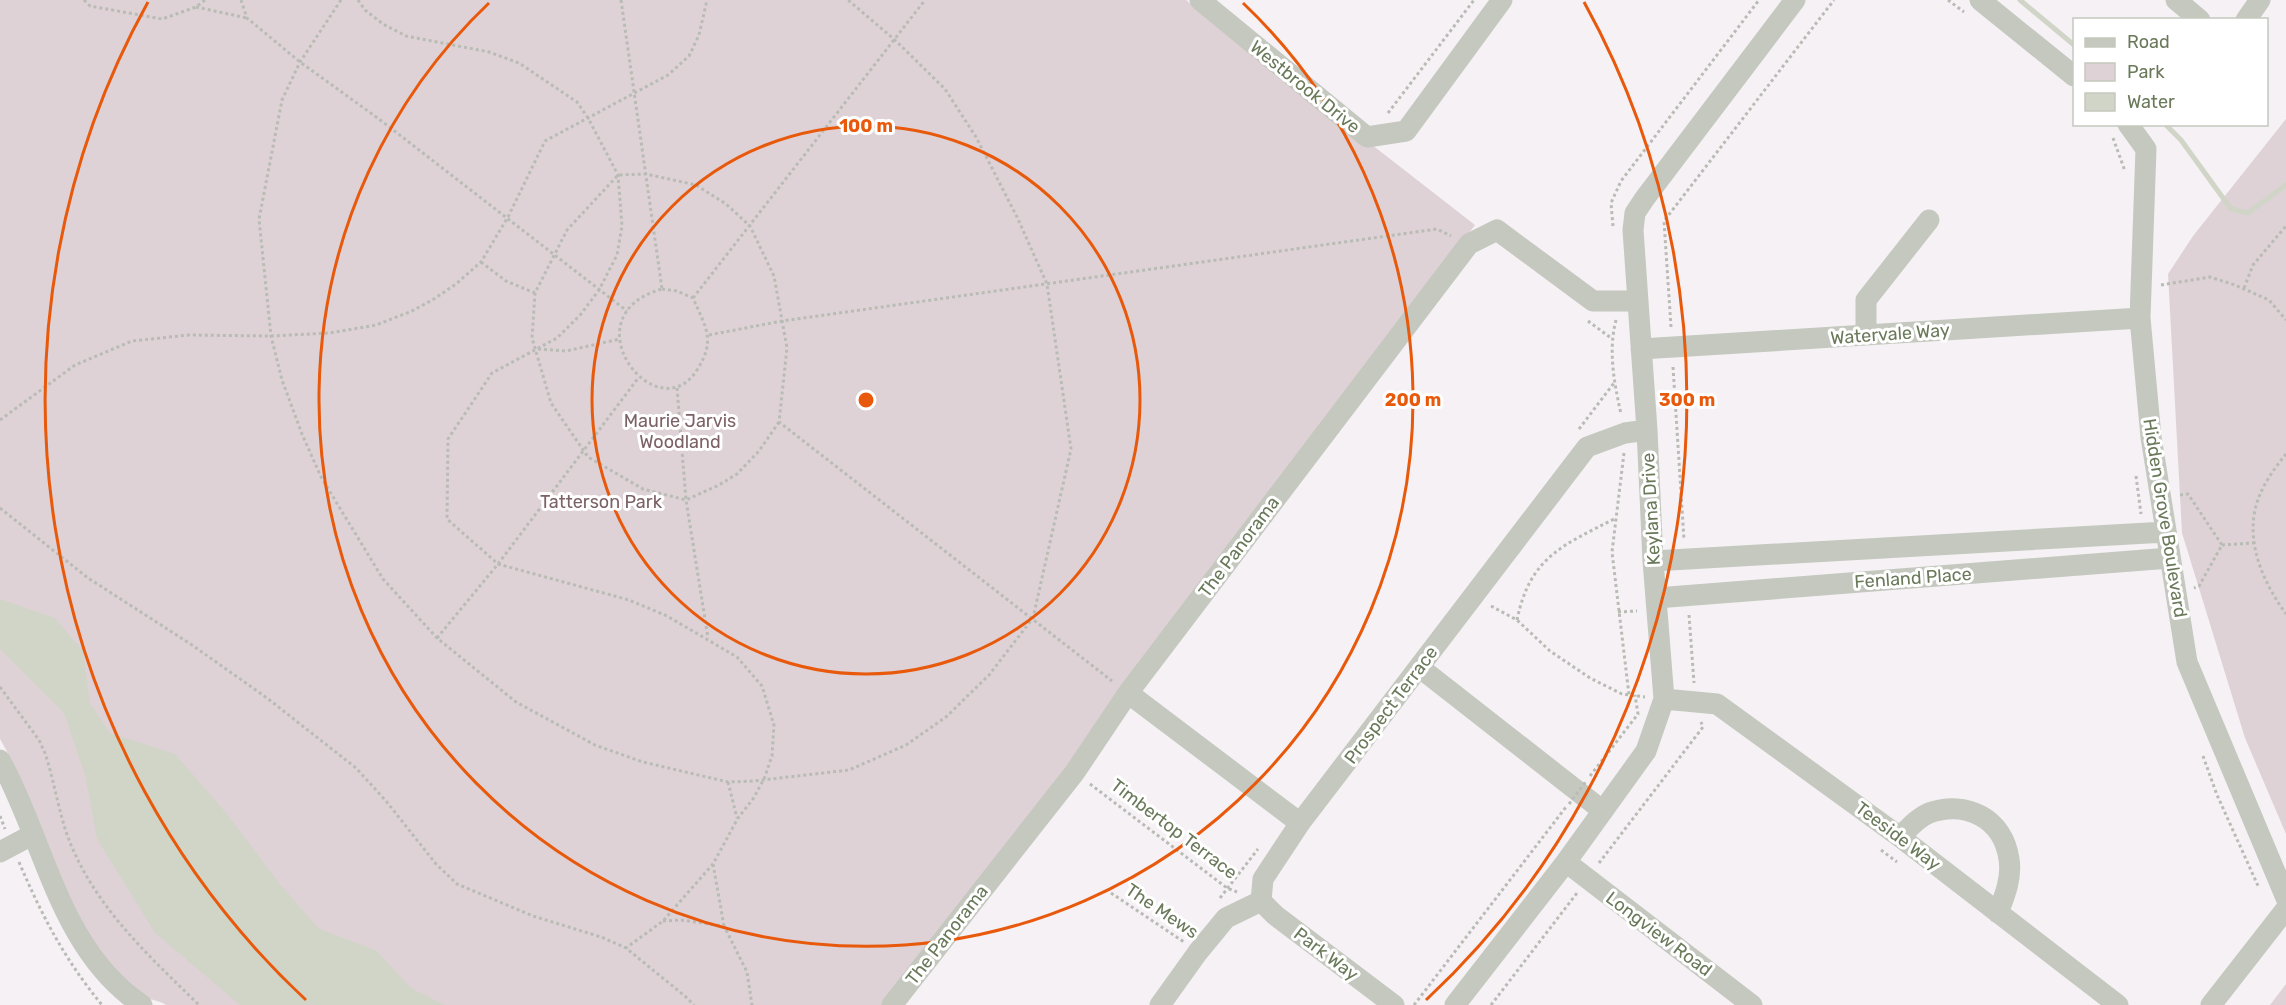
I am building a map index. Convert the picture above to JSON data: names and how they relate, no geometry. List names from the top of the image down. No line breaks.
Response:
{"streets":{"street":["Westbrook Drive","Watervale Way","Keylana Drive","Hidden Grove Boulevard","The Panorama","Fenland Place","Prospect Terrace","Teeside Way","Longview Road","Park Way"],"path":["Timbertop Terrace","The Mews"]},"crossings":[["Watervale Way","Keylana Drive"],["Watervale Way","Hidden Grove Boulevard"],["Keylana Drive","The Panorama"],["Keylana Drive","Fenland Place"],["Keylana Drive","Prospect Terrace"],["Keylana Drive","Teeside Way"],["Keylana Drive","Longview Road"],["Hidden Grove Boulevard","Fenland Place"],["The Panorama","Timbertop Terrace"],["Prospect Terrace","Timbertop Terrace"],["Prospect Terrace","Park Way"],["Timbertop Terrace","Park Way"]],"parks":["Maurie Jarvis Woodland","Tatterson Park"],"legend":["Road","Park","Water"],"rings":["100 m","200 m","300 m"]}
